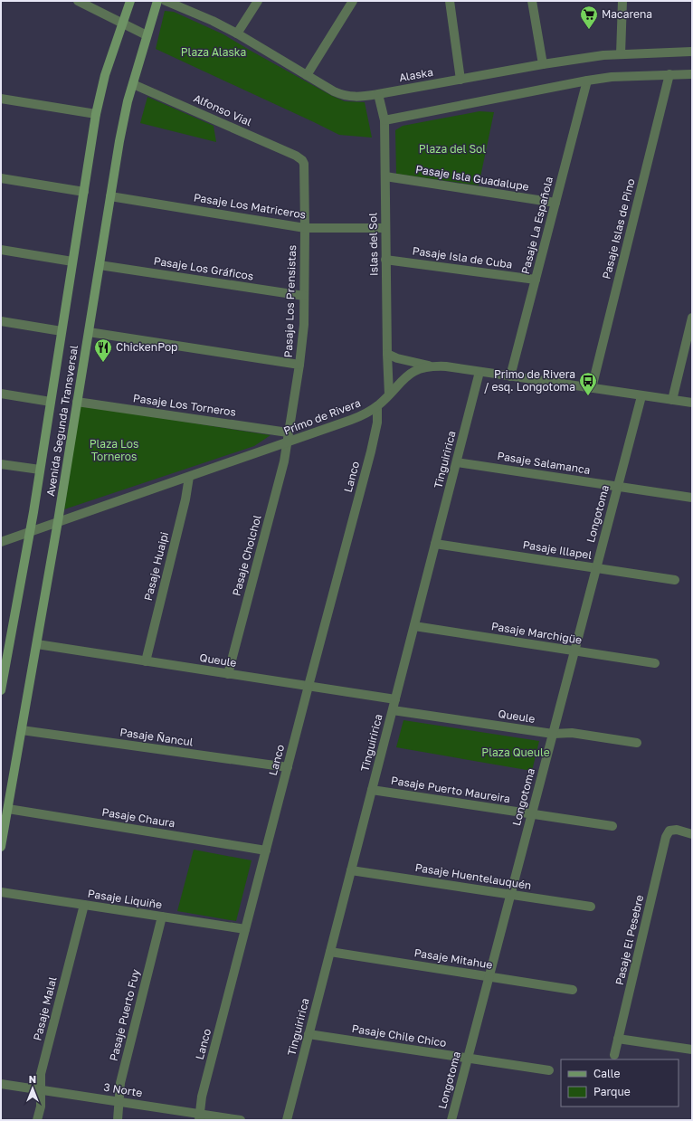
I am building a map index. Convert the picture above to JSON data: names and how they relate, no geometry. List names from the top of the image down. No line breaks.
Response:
{"streets":{"main road":["Avenida Segunda Transversal"],"street":["Alaska","Alfonso Vial","Pasaje Isla Guadalupe","Pasaje Los Matriceros","Pasaje La Española","Pasaje Islas de Pino","Islas del Sol","Pasaje Isla de Cuba","Pasaje Los Gráficos","Pasaje Los Prensistas","Pasaje Los Torneros","Primo de Rivera","Tinguiririca","Pasaje Salamanca","Lanco","Longotoma","Pasaje Illapel","Pasaje Cholchol","Pasaje Huaipi","Pasaje Marchigüe","Queule","Pasaje Ñancul","Pasaje Puerto Maureira","Pasaje Chaura","Pasaje Huentelauquén","Pasaje Liquiñe","Pasaje El Pesebre","Pasaje Mitahue","Pasaje Malal","Pasaje Puerto Fuy","Pasaje Chile Chico","3 Norte"]},"crossings":[["Alaska","Islas del Sol"],["Alfonso Vial","Pasaje Los Prensistas"],["Alfonso Vial","Avenida Segunda Transversal"],["Pasaje Isla Guadalupe","Pasaje La Española"],["Pasaje Isla Guadalupe","Islas del Sol"],["Pasaje Los Matriceros","Islas del Sol"],["Pasaje Los Matriceros","Pasaje Los Prensistas"],["Pasaje Los Matriceros","Avenida Segunda Transversal"],["Pasaje La Española","Pasaje Isla de Cuba"],["Pasaje La Española","Primo de Rivera"],["Pasaje Islas de Pino","Primo de Rivera"],["Islas del Sol","Pasaje Isla de Cuba"],["Islas del Sol","Primo de Rivera"],["Pasaje Los Gráficos","Pasaje Los Prensistas"],["Pasaje Los Gráficos","Avenida Segunda Transversal"],["Pasaje Los Prensistas","Pasaje Los Torneros"],["Pasaje Los Prensistas","Primo de Rivera"],["Pasaje Los Prensistas","Pasaje Cholchol"],["Pasaje Los Torneros","Avenida Segunda Transversal"],["Primo de Rivera","Avenida Segunda Transversal"],["Primo de Rivera","Tinguiririca"],["Primo de Rivera","Lanco"],["Primo de Rivera","Longotoma"],["Primo de Rivera","Pasaje Cholchol"],["Primo de Rivera","Pasaje Huaipi"],["Avenida Segunda Transversal","Queule"],["Avenida Segunda Transversal","Pasaje Ñancul"],["Avenida Segunda Transversal","Pasaje Chaura"],["Tinguiririca","Pasaje Salamanca"],["Tinguiririca","Pasaje Illapel"],["Tinguiririca","Pasaje Marchigüe"],["Tinguiririca","Queule"],["Tinguiririca","Pasaje Puerto Maureira"],["Tinguiririca","Pasaje Huentelauquén"],["Tinguiririca","Pasaje Mitahue"],["Tinguiririca","Pasaje Chile Chico"],["Pasaje Salamanca","Longotoma"],["Lanco","Queule"],["Lanco","Pasaje Ñancul"],["Lanco","Pasaje Chaura"],["Lanco","Pasaje Liquiñe"],["Lanco","3 Norte"],["Longotoma","Pasaje Illapel"],["Longotoma","Pasaje Marchigüe"],["Longotoma","Queule"],["Longotoma","Pasaje Puerto Maureira"],["Longotoma","Pasaje Huentelauquén"],["Longotoma","Pasaje Mitahue"],["Longotoma","Pasaje Chile Chico"],["Pasaje Cholchol","Queule"],["Pasaje Huaipi","Queule"],["Pasaje Liquiñe","Pasaje Malal"],["Pasaje Liquiñe","Pasaje Puerto Fuy"],["Pasaje Malal","3 Norte"],["Pasaje Puerto Fuy","3 Norte"]],"parks":["Plaza Alaska","Plaza del Sol","Plaza Los Torneros","Plaza Queule"],"places":{"supermarket":["Macarena"],"restaurant":["ChickenPop"],"bus stop":["Primo de Rivera / esq. Longotoma"]},"legend":["Calle","Parque"],"north":"top"}
